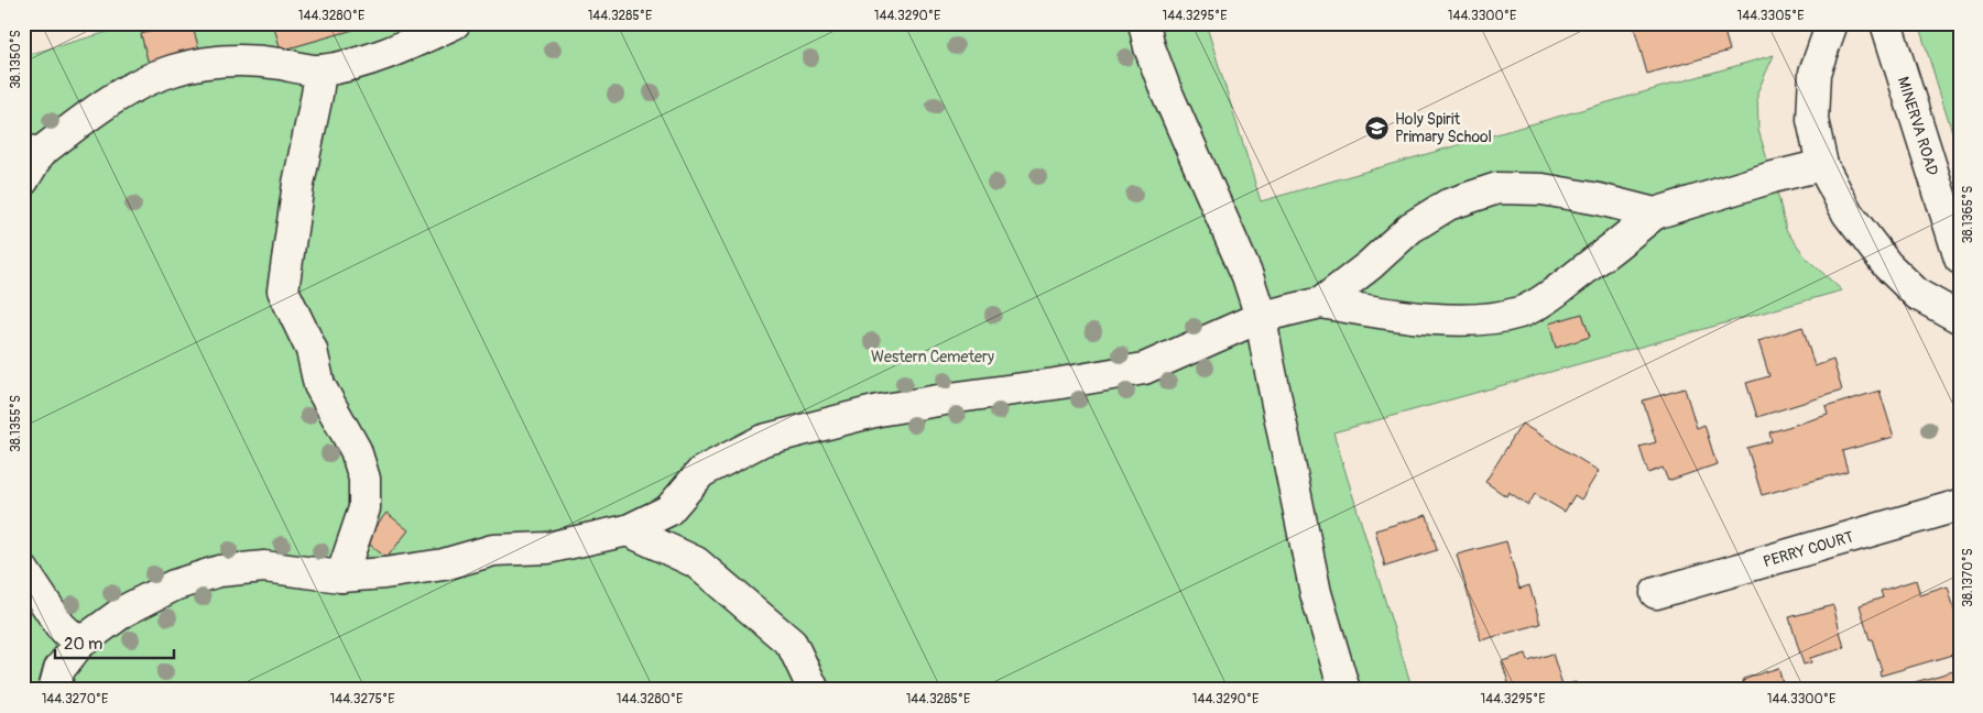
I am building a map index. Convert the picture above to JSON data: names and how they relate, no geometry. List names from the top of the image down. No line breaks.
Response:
{"streets":{"street":["MINERVA ROAD","PERRY COURT"]},"parks":["Western Cemetery"],"places":{"school or university":["Holy Spirit Primary School"]},"scale_bar":"20 m","coordinates":["144.3280°E","144.3285°E","144.3290°E","144.3295°E","144.3300°E","144.3305°E","38.1350°S","38.1365°S","38.1355°S","38.1370°S","144.3270°E","144.3275°E"]}
